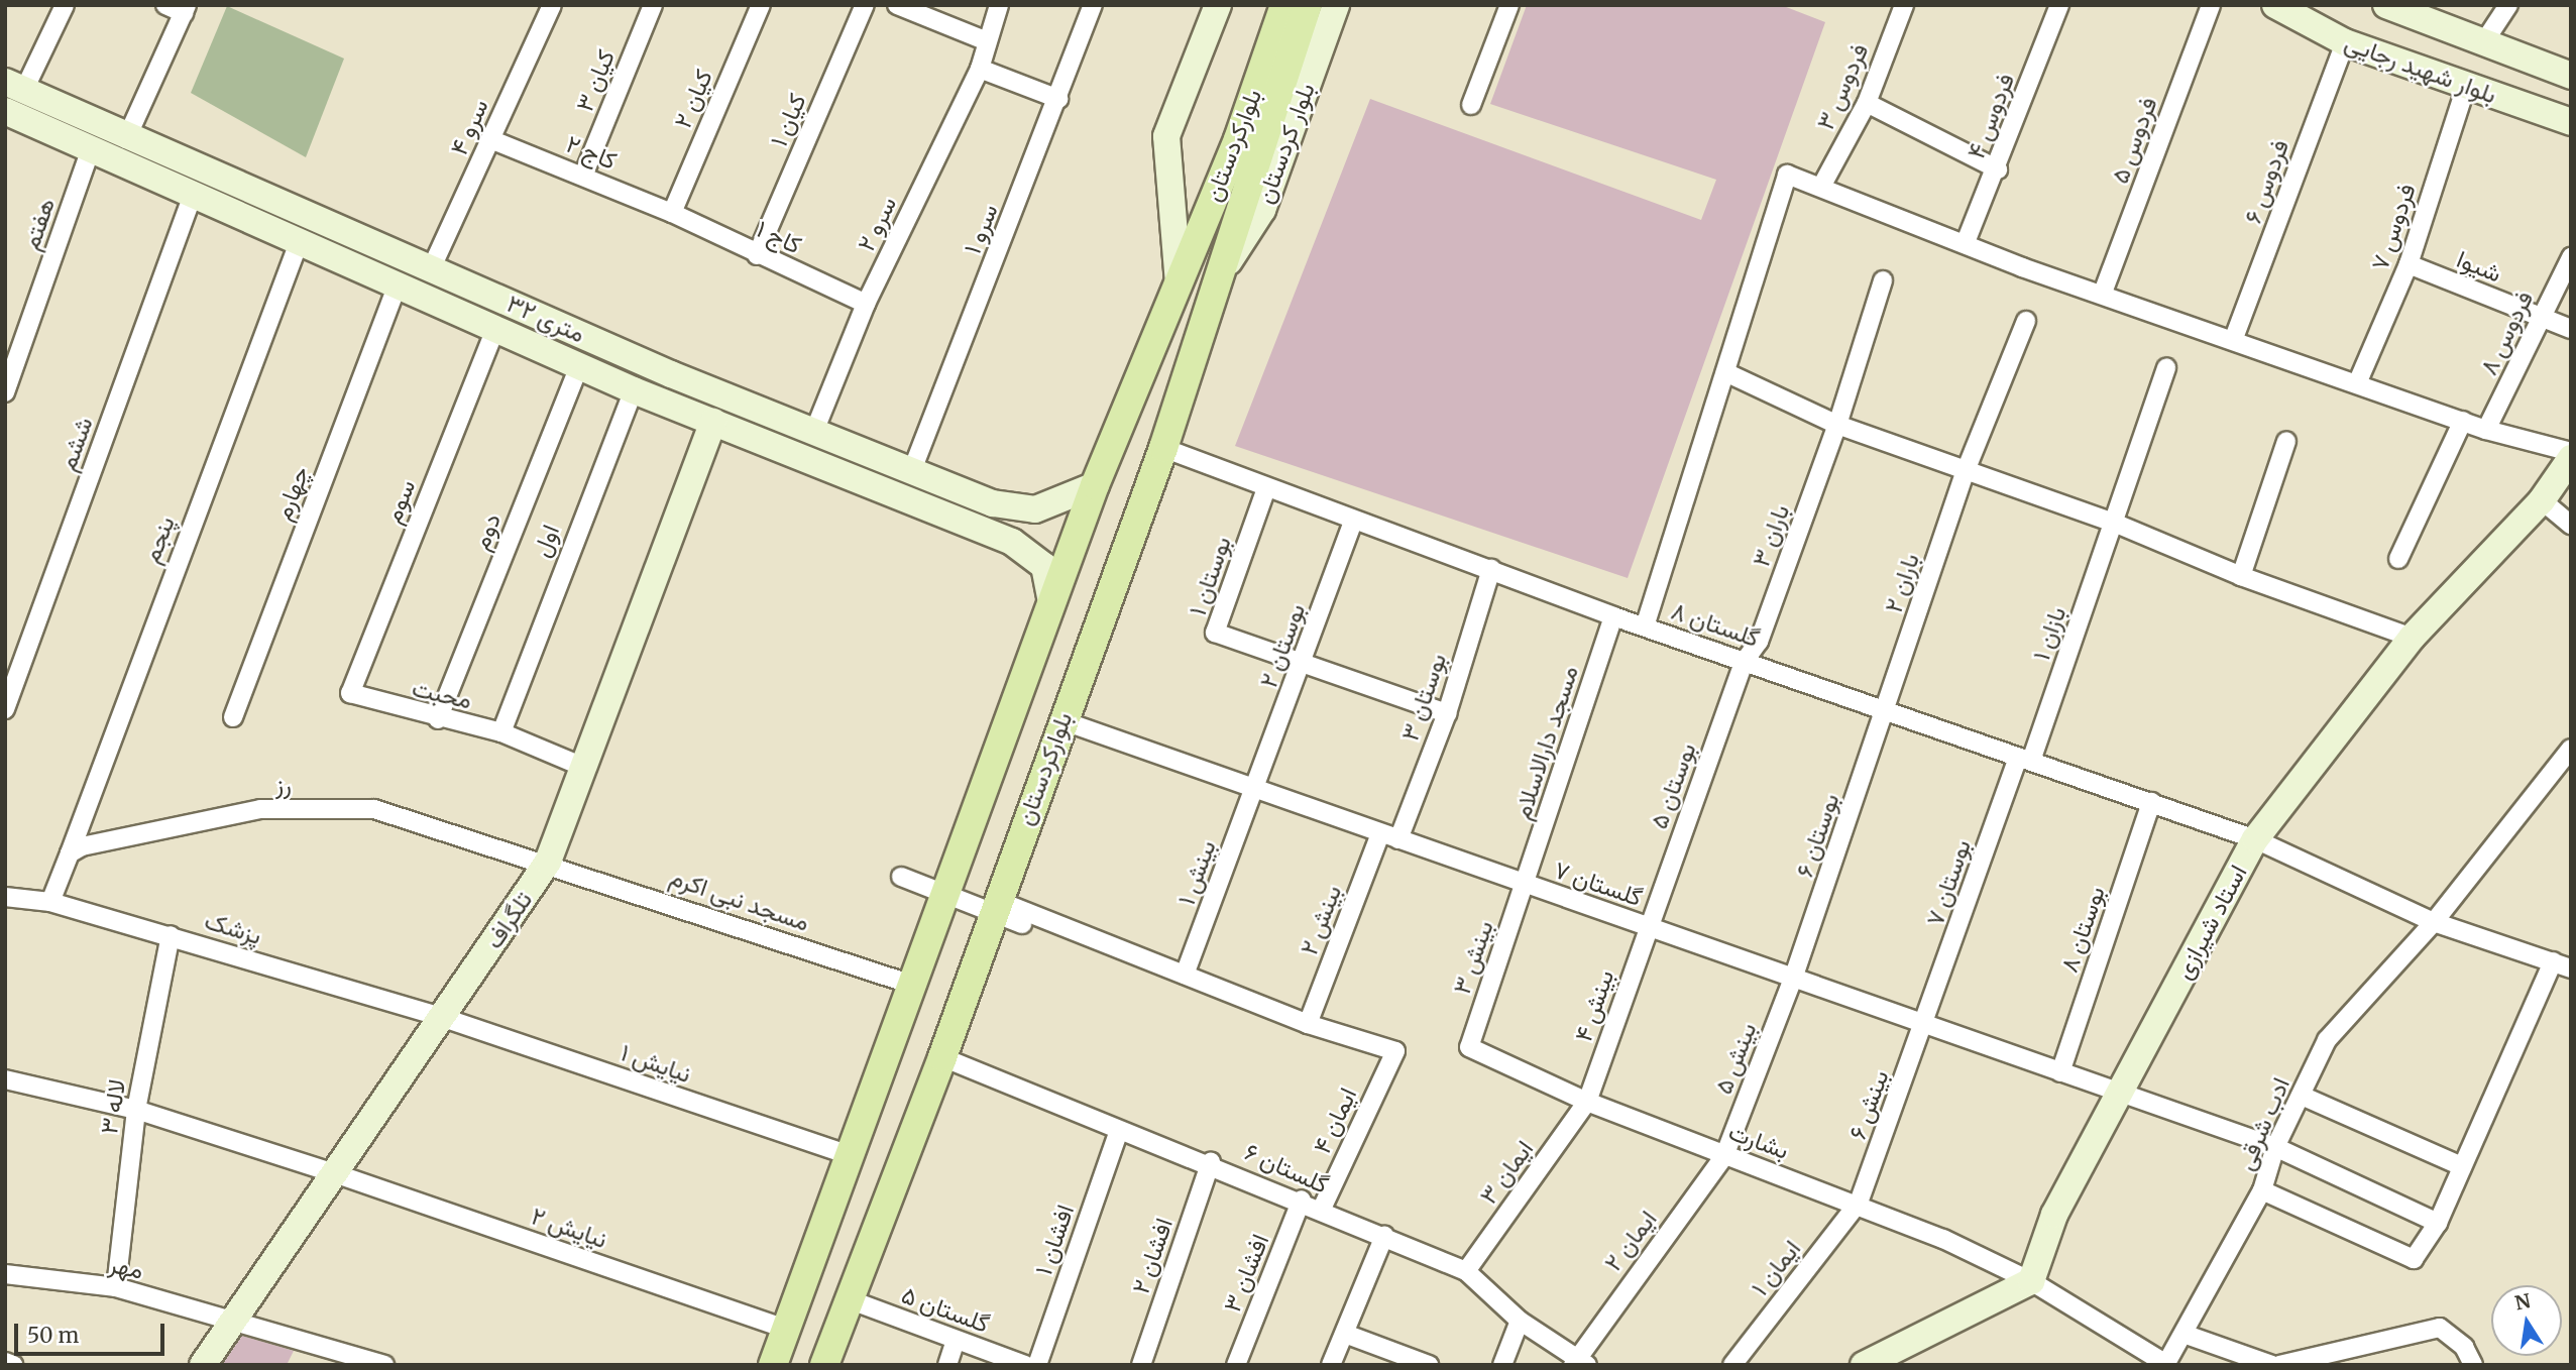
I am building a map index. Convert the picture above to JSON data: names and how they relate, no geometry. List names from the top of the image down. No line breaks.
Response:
{"streets":{"main road":["بلوارکردستان"],"street":["بلوار شهید رجایی","کیان ۳","فردوس ۳","کیان ۲","فردوس ۴","کیان ۱","سرو ۴","فردوس ۵","بلوار کردستان","کاج ۲","فردوس ۶","هفتم","سرو ۲","فردوس ۷","سرو ۱","کاج ۱","شیوا","۳۲ متری","فردوس ۸","ششم","چهارم","سوم","دوم","باران ۳","پنجم","اول","بوستان ۱","باران ۲","گلستان ۸","بازان ۱","بوستان ۲","محبت","بوستان ۳","مسجد دارالاسلام","رز","بوستان ۵","بوستان ۶","بینش ۱","بوستان ۷","گلستان ۷","مسجد نبی اکرم","تلگراف","بینش ۲","استاد شیرازی","پزشک","بوستان ۸","بینش ۳","بینش ۴","بینش ۵","نیایش ۱","بینش ۶","لاله ۳","ایمان ۴","ادب شرقی","بشارت","گلستان ۶","ایمان ۳","نیایش ۲","افشان ۱","ایمان ۲","افشان ۲","مهر","ایمان ۱","افشان ۳","گلستان ۵"]},"crossings":[["بلوار شهید رجایی","فردوس ۶"],["بلوار شهید رجایی","فردوس ۷"],["کیان ۳","کاج ۲"],["کیان ۲","کاج ۲"],["کیان ۲","کاج ۱"],["کیان ۱","کاج ۱"],["سرو ۴","کاج ۲"],["سرو ۴","۳۲ متری"],["بلوار کردستان","بلوارکردستان"],["بلوارکردستان","۳۲ متری"],["بلوارکردستان","گلستان ۸"],["بلوارکردستان","گلستان ۷"],["بلوارکردستان","مسجد نبی اکرم"],["بلوارکردستان","نیایش ۱"],["بلوارکردستان","گلستان ۶"],["بلوارکردستان","نیایش ۲"],["بلوارکردستان","گلستان ۵"],["کاج ۲","کاج ۱"],["هفتم","۳۲ متری"],["سرو ۲","کاج ۱"],["سرو ۲","۳۲ متری"],["فردوس ۷","شیوا"],["سرو ۱","۳۲ متری"],["شیوا","فردوس ۸"],["۳۲ متری","ششم"],["۳۲ متری","چهارم"],["۳۲ متری","سوم"],["۳۲ متری","دوم"],["۳۲ متری","پنجم"],["۳۲ متری","اول"],["۳۲ متری","تلگراف"],["سوم","محبت"],["دوم","محبت"],["باران ۳","گلستان ۸"],["باران ۳","بوستان ۵"],["پنجم","رز"],["اول","محبت"],["بوستان ۱","گلستان ۸"],["بوستان ۱","بوستان ۲"],["باران ۲","گلستان ۸"],["باران ۲","بوستان ۶"],["گلستان ۸","بازان ۱"],["گلستان ۸","بوستان ۲"],["گلستان ۸","بوستان ۳"],["گلستان ۸","مسجد دارالاسلام"],["گلستان ۸","بوستان ۵"],["گلستان ۸","بوستان ۶"],["گلستان ۸","بوستان ۷"],["گلستان ۸","استاد شیرازی"],["گلستان ۸","بوستان ۸"],["گلستان ۸","ادب شرقی"],["بازان ۱","بوستان ۷"],["بوستان ۲","بینش ۱"],["بوستان ۲","گلستان ۷"],["محبت","تلگراف"],["بوستان ۳","گلستان ۷"],["مسجد دارالاسلام","گلستان ۷"],["مسجد دارالاسلام","بینش ۳"],["رز","مسجد نبی اکرم"],["رز","تلگراف"],["بوستان ۵","گلستان ۷"],["بوستان ۵","بینش ۴"],["بوستان ۶","گلستان ۷"],["بوستان ۶","بینش ۵"],["بینش ۱","گلستان ۷"],["بوستان ۷","گلستان ۷"],["بوستان ۷","بینش ۶"],["گلستان ۷","بینش ۲"],["گلستان ۷","استاد شیرازی"],["گلستان ۷","بوستان ۸"],["گلستان ۷","بینش ۳"],["گلستان ۷","بینش ۴"],["گلستان ۷","بینش ۵"],["گلستان ۷","بینش ۶"],["گلستان ۷","ادب شرقی"],["مسجد نبی اکرم","تلگراف"],["تلگراف","پزشک"],["تلگراف","نیایش ۱"],["تلگراف","نیایش ۲"],["تلگراف","مهر"],["بینش ۲","ایمان ۴"],["استاد شیرازی","بشارت"],["پزشک","نیایش ۱"],["پزشک","لاله ۳"],["بینش ۳","بشارت"],["بینش ۴","بشارت"],["بینش ۴","ایمان ۳"],["بینش ۵","بشارت"],["بینش ۵","ایمان ۲"],["بینش ۶","بشارت"],["بینش ۶","ایمان ۱"],["لاله ۳","نیایش ۲"],["لاله ۳","مهر"],["ایمان ۴","گلستان ۶"],["ادب شرقی","بشارت"],["بشارت","ایمان ۳"],["بشارت","ایمان ۲"],["بشارت","ایمان ۱"],["گلستان ۶","ایمان ۳"],["گلستان ۶","افشان ۱"],["گلستان ۶","ایمان ۲"],["گلستان ۶","افشان ۲"],["گلستان ۶","افشان ۳"]],"scale_bar":"50 m","north":"top"}
